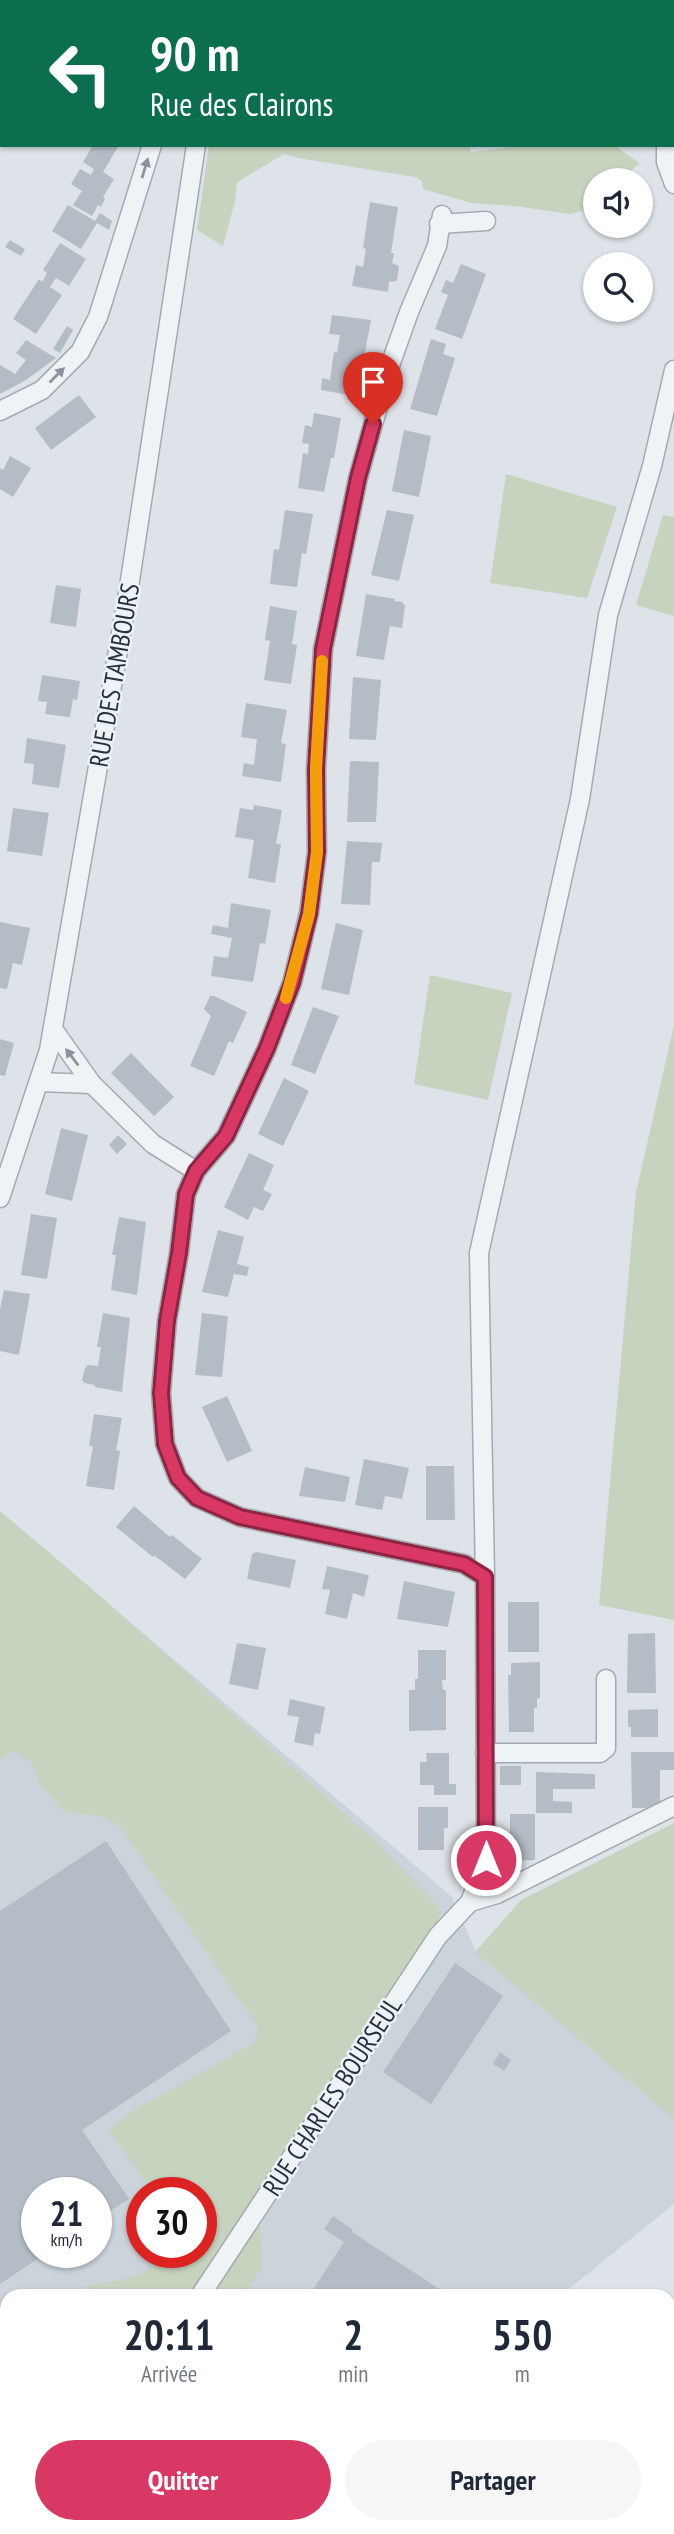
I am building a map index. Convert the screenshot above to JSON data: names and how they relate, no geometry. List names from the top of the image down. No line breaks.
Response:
{"streets":{"street":["RUE DES TAMBOURS","RUE CHARLES BOURSEUL"]},"page":{"turn":["90 m","Rue des Clairons"],"speed":"21 km/h","limit":"30","eta":["20:11","Arrivée","2","min","550","m"],"buttons":["Quitter","Partager"]}}
